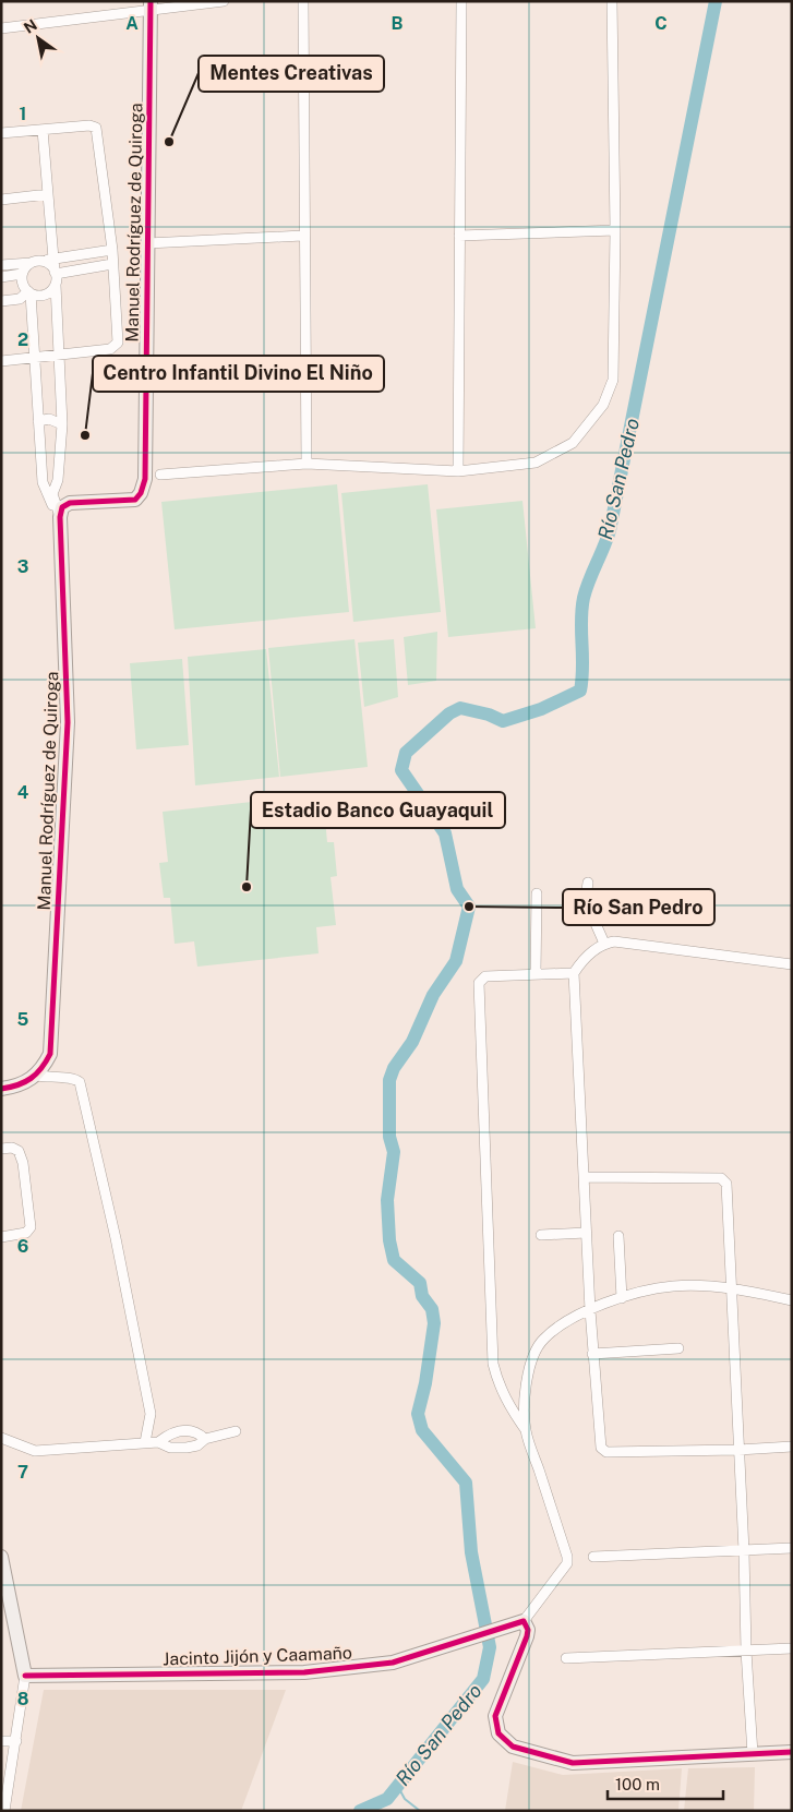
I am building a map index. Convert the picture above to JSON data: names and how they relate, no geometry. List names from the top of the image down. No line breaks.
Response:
{"streets":{"street":["Manuel Rodríguez de Quiroga","Jacinto Jijón y Caamaño"]},"water":["Río San Pedro"],"places":["Mentes Creativas","Centro Infantil Divino El Niño","Estadio Banco Guayaquil","Río San Pedro"],"scale_bar":"100 m","north":"top left","grid":{"columns":["A","B","C"],"rows":["1","2","3","4","5","6","7","8"]}}
